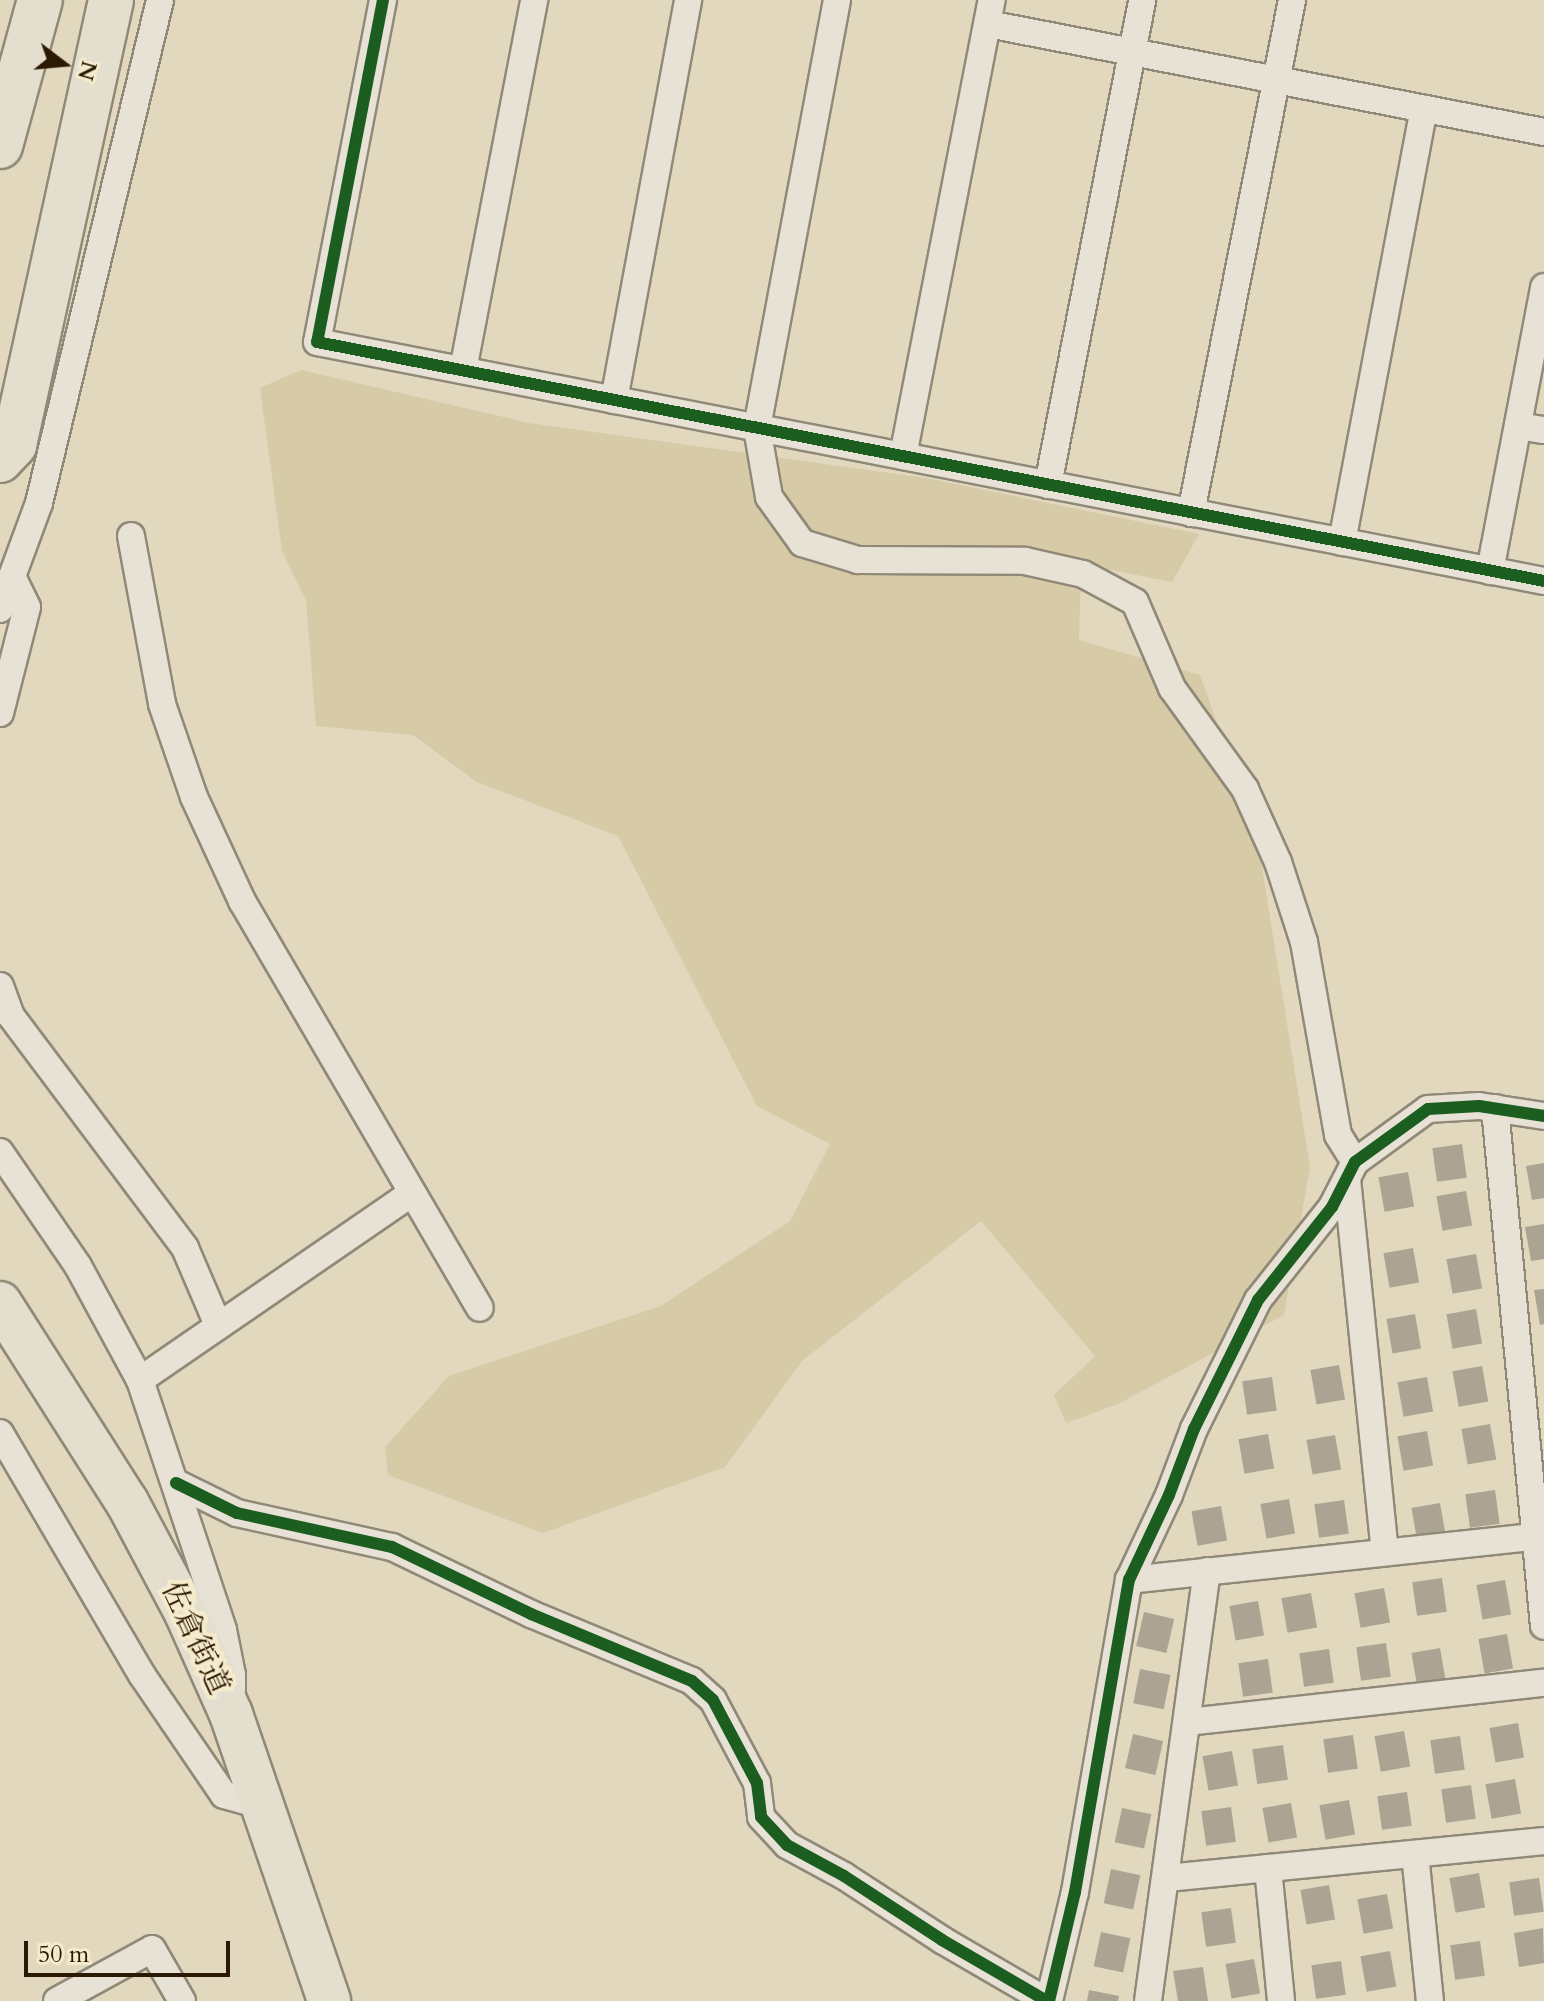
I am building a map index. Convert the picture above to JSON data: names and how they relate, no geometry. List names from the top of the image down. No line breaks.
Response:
{"streets":{"main road":["佐倉街道"]},"scale_bar":"50 m","north":"right"}
